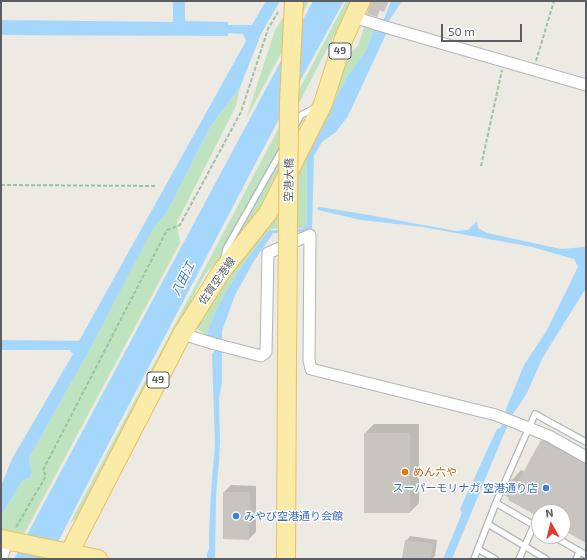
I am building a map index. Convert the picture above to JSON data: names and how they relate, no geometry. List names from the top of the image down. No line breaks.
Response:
{"streets":{"main road":["49","空港大橋","佐賀空港線"]},"water":["八田江"],"places":["めん六や","スーパーモリナガ 空港通り店","みやび空港通り会館"],"scale_bar":"50 m","north":"top"}
